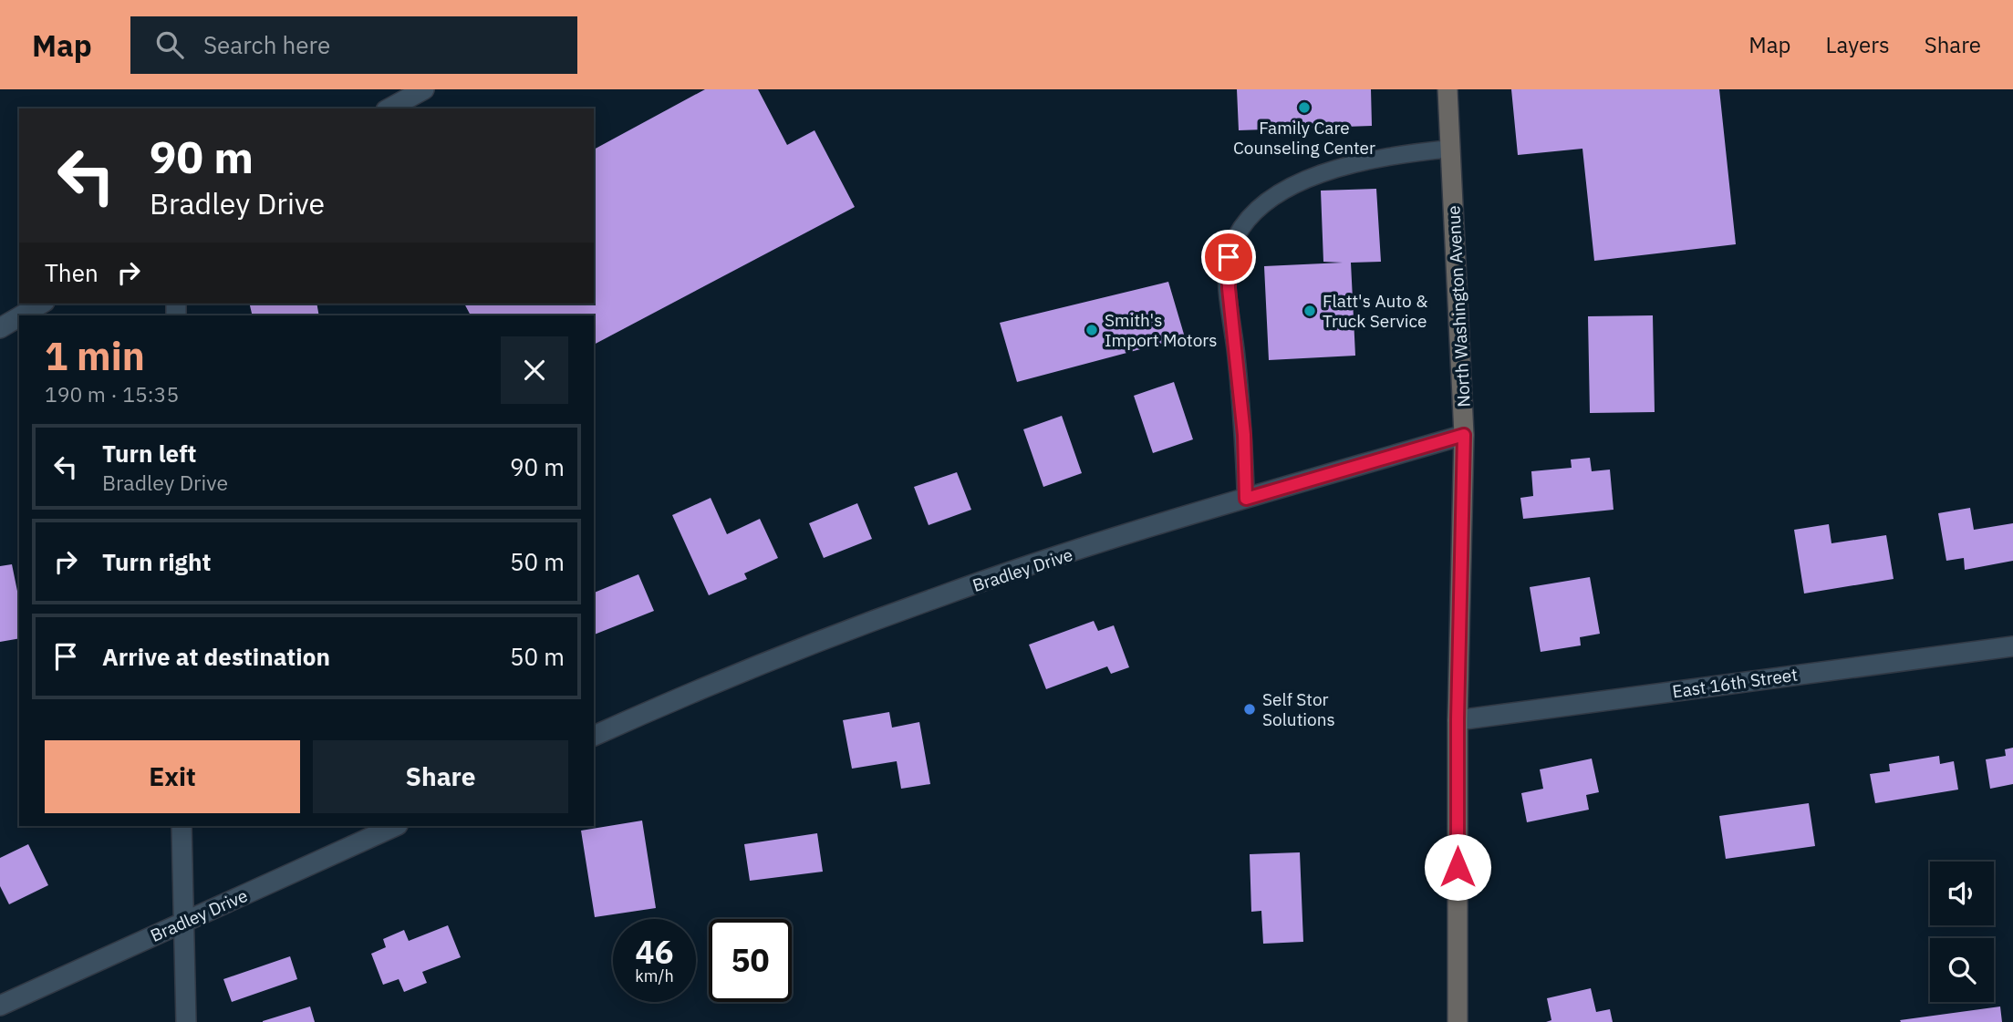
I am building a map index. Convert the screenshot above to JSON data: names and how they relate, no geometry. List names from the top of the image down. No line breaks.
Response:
{"streets":{"main road":["North Washington Avenue"],"street":["Bradley Drive","East 16th Street"]},"crossings":[["North Washington Avenue","Bradley Drive"],["North Washington Avenue","East 16th Street"]],"places":["Family Care Counseling Center","Flatt's Auto & Truck Service","Smith's Import Motors","Self Stor Solutions"],"page":{"header":"Map","search":"Search here","nav":["Map","Layers","Share"],"turn":["90 m","Bradley Drive"],"then":"Then","heading":["1 min","190 m · 15:35"],"list":[{"name":"Turn left","note":"Bradley Drive","value":"90 m"},{"name":"Turn right","value":"50 m"},{"name":"Arrive at destination","value":"50 m"}],"buttons":["Exit","Share"],"speed":"46 km/h","limit":"50"}}
